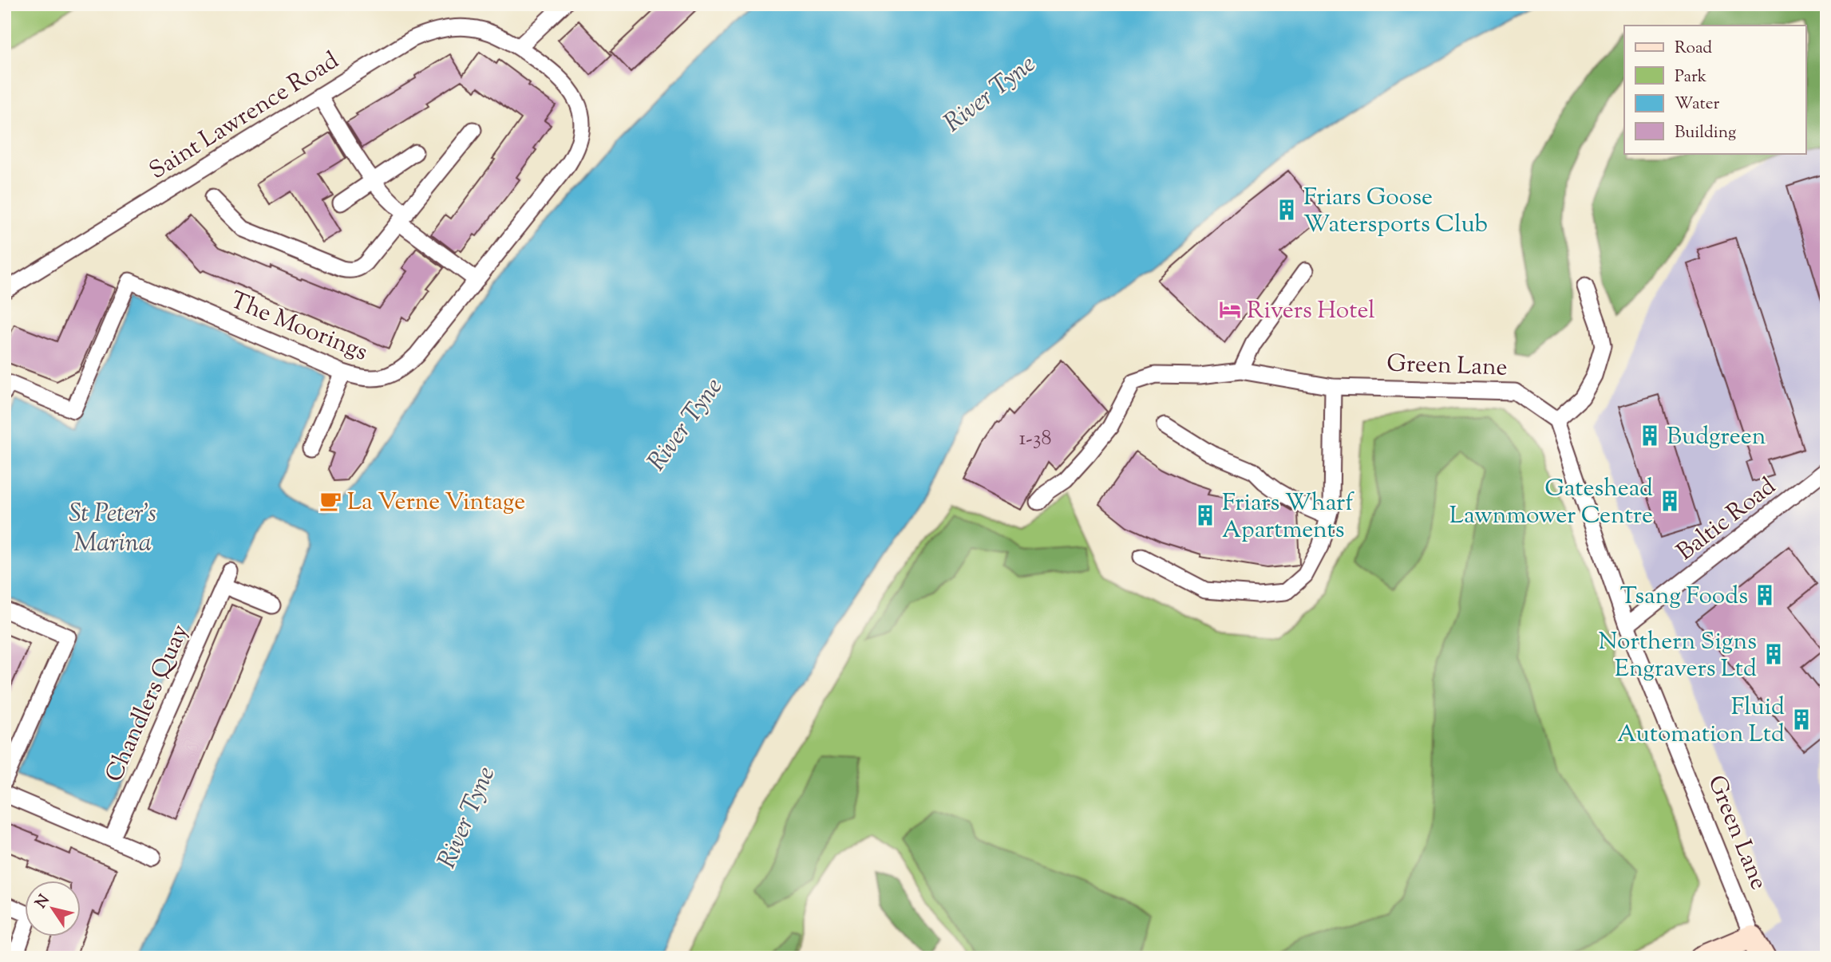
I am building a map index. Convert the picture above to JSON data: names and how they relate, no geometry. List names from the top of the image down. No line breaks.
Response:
{"streets":{"street":["Saint Lawrence Road","The Moorings","Green Lane","Baltic Road","Chandlers Quay"]},"crossings":[["Saint Lawrence Road","The Moorings"],["Green Lane","Baltic Road"]],"water":["River Tyne","St Peter's Marina"],"places":{"building":["Friars Goose Watersports Club","Budgreen","Gateshead Lawnmower Centre","Friars Wharf Apartments","Tsang Foods","Northern Signs Engravers Ltd","Fluid Automation Ltd"],"hotel":["Rivers Hotel"],"cafe":["La Verne Vintage"]},"house_numbers":["1-38"],"legend":["Road","Park","Water","Building"],"north":"top left"}
